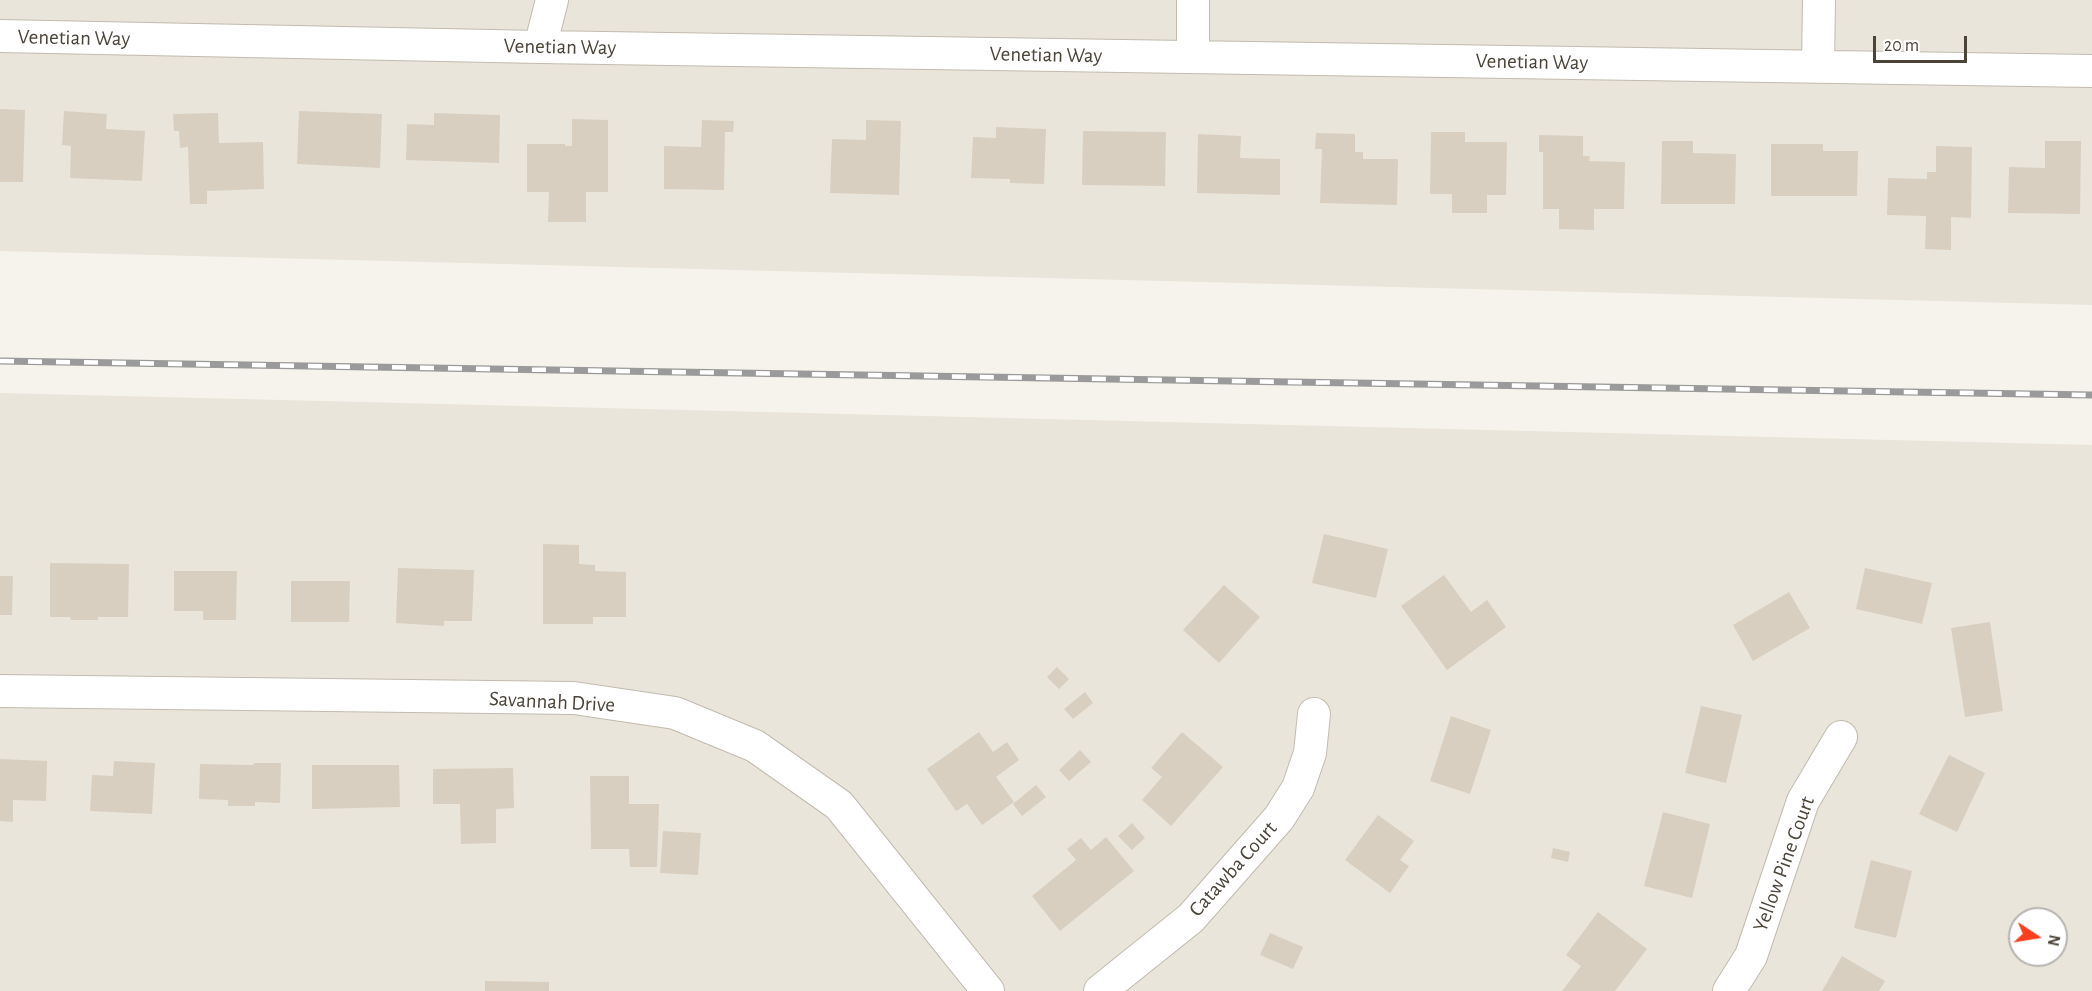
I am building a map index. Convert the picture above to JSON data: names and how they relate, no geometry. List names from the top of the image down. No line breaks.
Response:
{"streets":{"street":["Venetian Way","Savannah Drive","Yellow Pine Court","Catawba Court"]},"scale_bar":"20 m","north":"right"}
